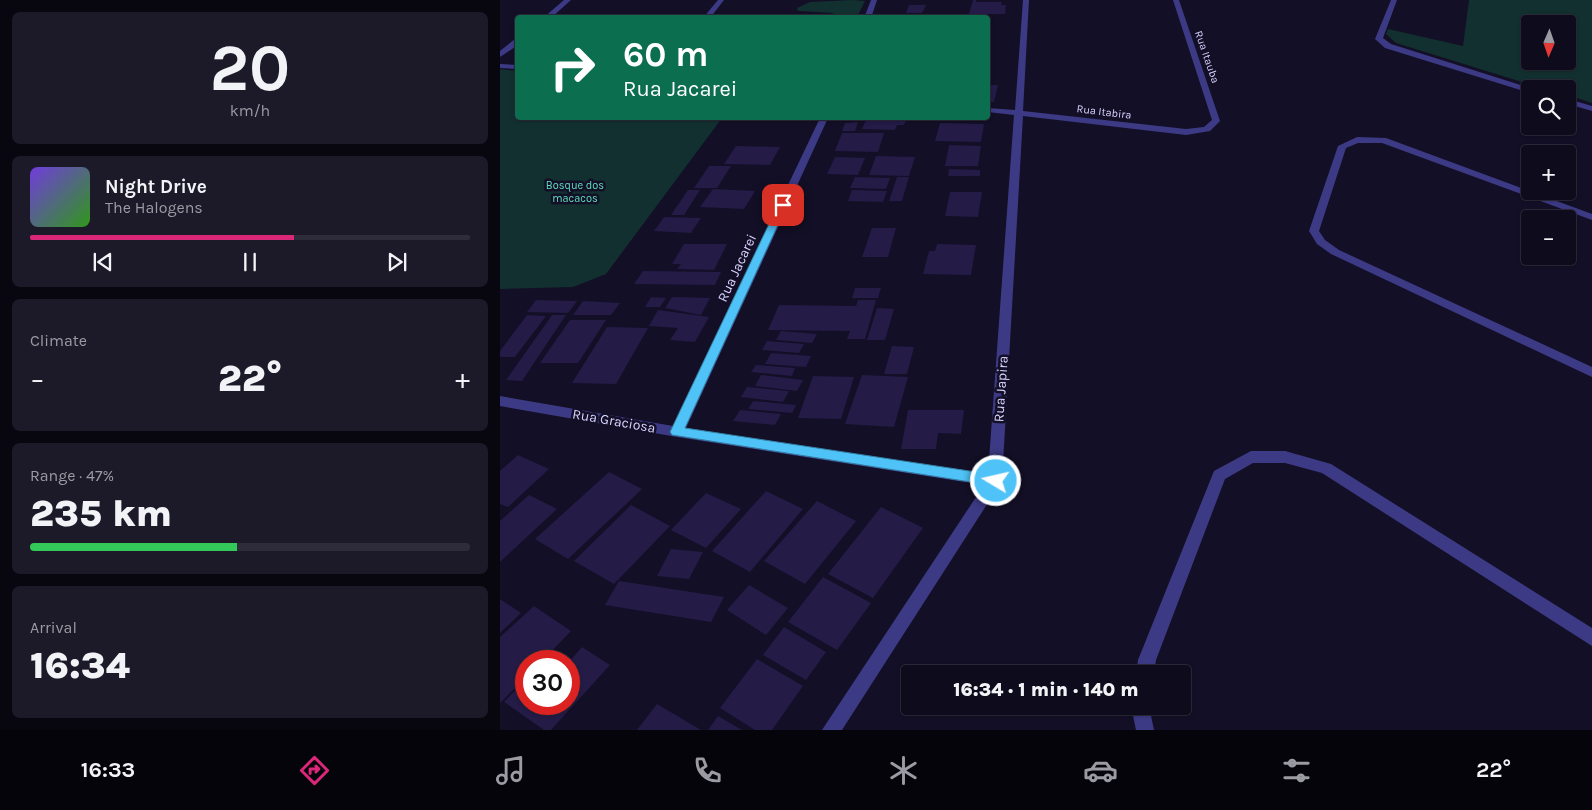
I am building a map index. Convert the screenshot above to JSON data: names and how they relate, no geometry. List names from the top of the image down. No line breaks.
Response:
{"streets":{"street":["Rua Itauba","Rua Itabira","Rua Jacarei","Rua Japira","Rua Graciosa"]},"crossings":[["Rua Itauba","Rua Itabira"],["Rua Itabira","Rua Japira"],["Rua Jacarei","Rua Graciosa"],["Rua Japira","Rua Graciosa"]],"parks":["Bosque dos macacos"],"north":"bottom","page":{"tile":[["20","km/h"],"Climate",["Range · 47%","235 km"],["Arrival","16:34"]],"map_buttons":["+","−"],"turn":["60 m","Rua Jacarei"],"song":["Night Drive","The Halogens"],"heat":["−","22°","+"],"limit":"30","trip":"16:34 · 1 min · 140 m","tabs":["16:33","22°"]}}
